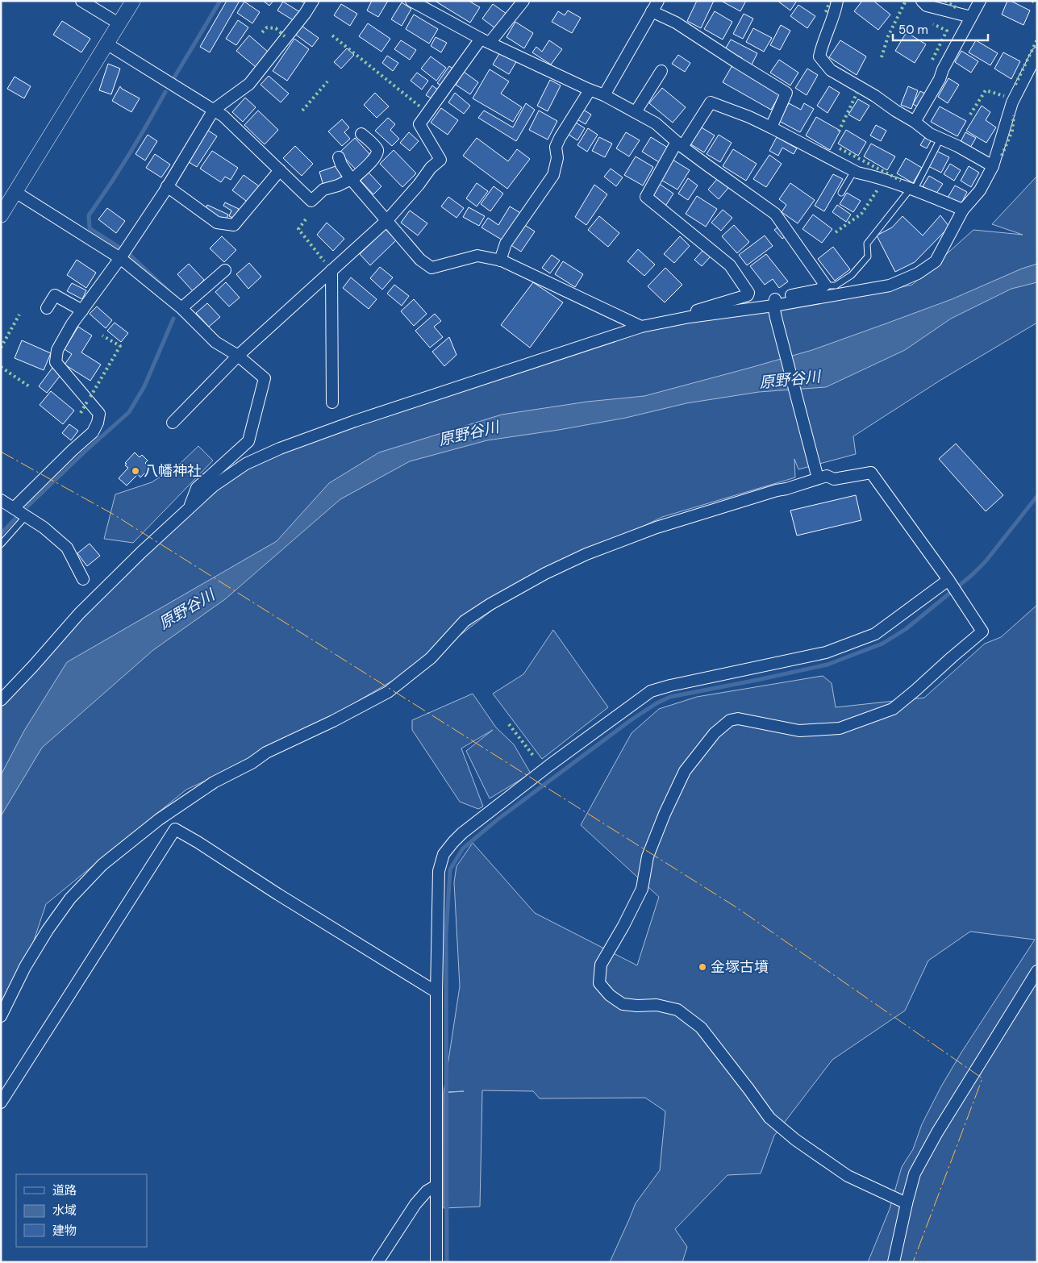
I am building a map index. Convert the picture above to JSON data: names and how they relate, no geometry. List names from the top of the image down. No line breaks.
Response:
{"water":["原野谷川"],"places":["八幡神社","金塚古墳"],"legend":["道路","水域","建物"],"scale_bar":"50 m"}
